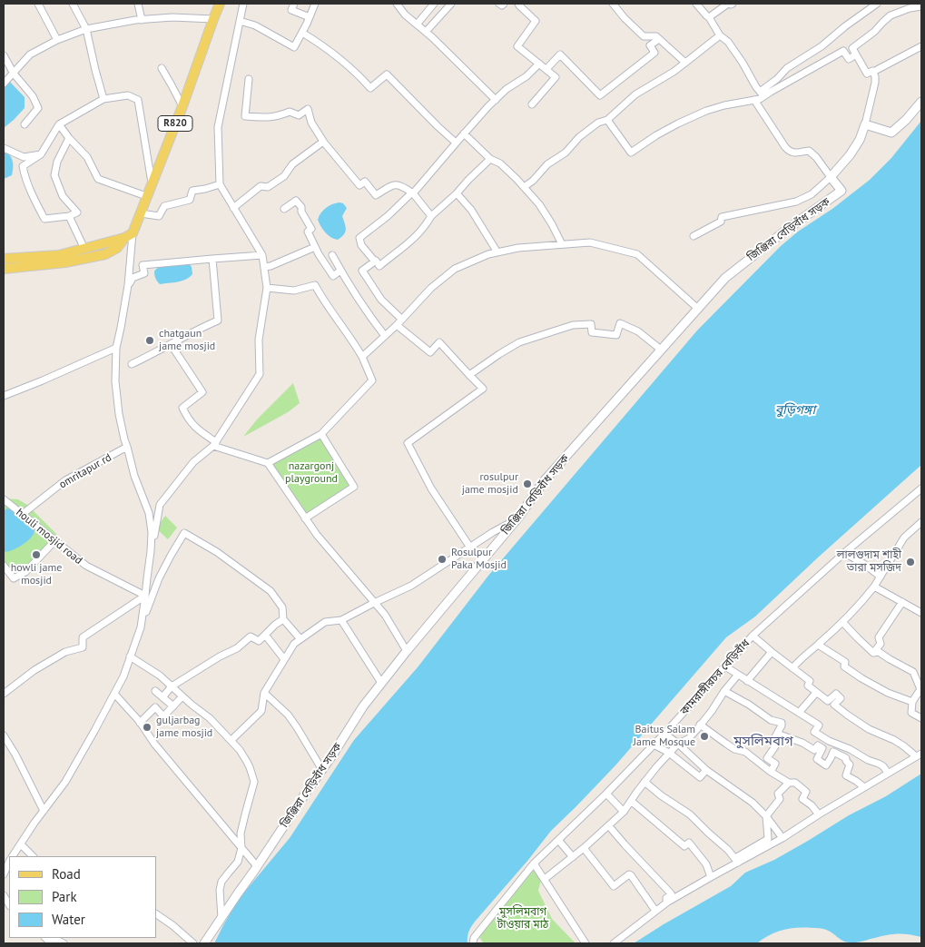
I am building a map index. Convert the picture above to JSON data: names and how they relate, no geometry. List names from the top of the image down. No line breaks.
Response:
{"streets":{"main road":["R820"],"street":["জিঞ্জিরা বেড়িবাঁধ সড়ক","omritapur rd","houli mosjid road","কামরাঙ্গীরচর বেড়িবাঁধ"]},"crossings":[["omritapur rd","houli mosjid road"]],"districts":["মুসলিমবাগ"],"water":["বুড়িগঙ্গা"],"parks":["nazargonj playground","মুসলিমবাগ টাওয়ার মাঠ"],"places":["chatgaun jame mosjid","rosulpur jame mosjid","howli jame mosjid","Rosulpur Paka Mosjid","লালগুদাম শাহী তারা মসজিদ","guljarbag jame mosjid","Baitus Salam Jame Mosque"],"legend":["Road","Park","Water"]}
